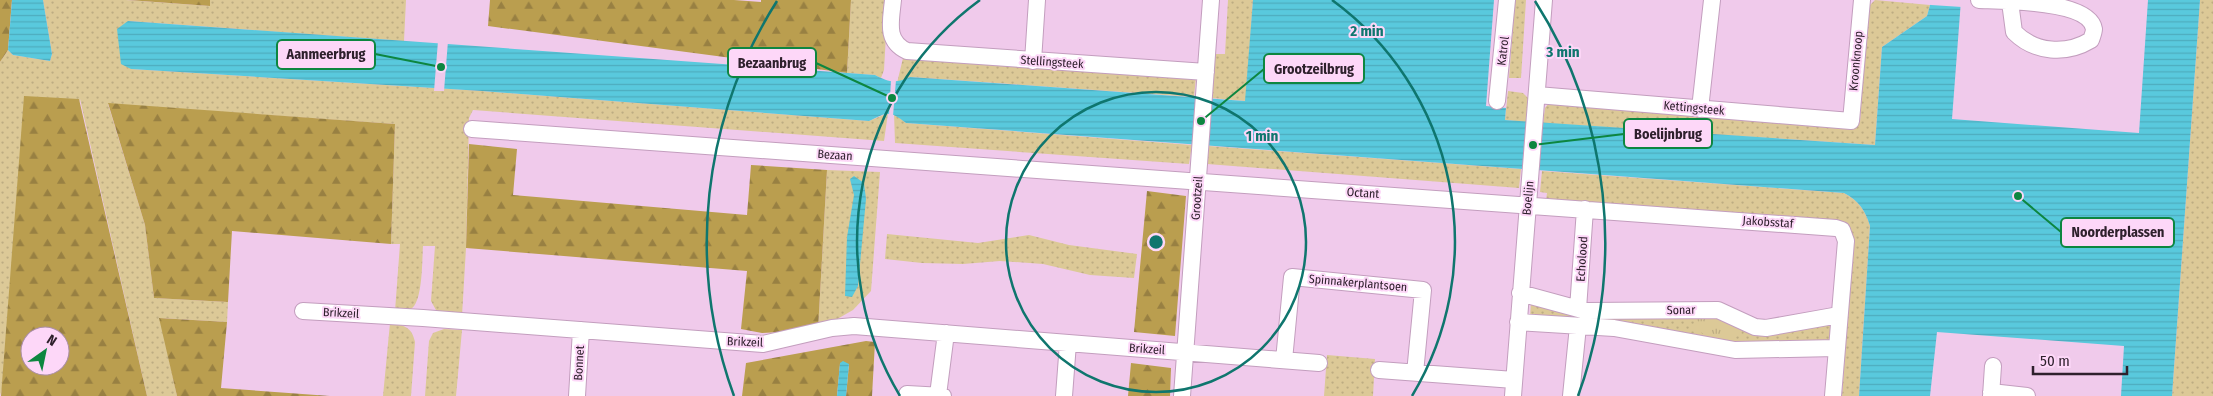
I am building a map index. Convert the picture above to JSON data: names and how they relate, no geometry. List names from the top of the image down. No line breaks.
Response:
{"streets":{"street":["Katrol","Kroonknoop","Stellingsteek","Kettingsteek","Bezaan","Octant","Grootzeil","Boelijn","Jakobsstaf","Echolood","Spinnakerplantsoen","Sonar","Brikzeil","Bonnet"]},"crossings":[["Kroonknoop","Kettingsteek"],["Stellingsteek","Grootzeil"],["Kettingsteek","Boelijn"],["Bezaan","Octant"],["Bezaan","Grootzeil"],["Octant","Grootzeil"],["Octant","Boelijn"],["Octant","Jakobsstaf"],["Grootzeil","Brikzeil"],["Boelijn","Jakobsstaf"],["Boelijn","Sonar"],["Jakobsstaf","Echolood"],["Jakobsstaf","Sonar"],["Echolood","Sonar"],["Brikzeil","Bonnet"]],"places":["Aanmeerbrug","Bezaanbrug","Grootzeilbrug","Boelijnbrug","Noorderplassen"],"scale_bar":"50 m","north":"top right","rings":["2 min","3 min","1 min"]}
